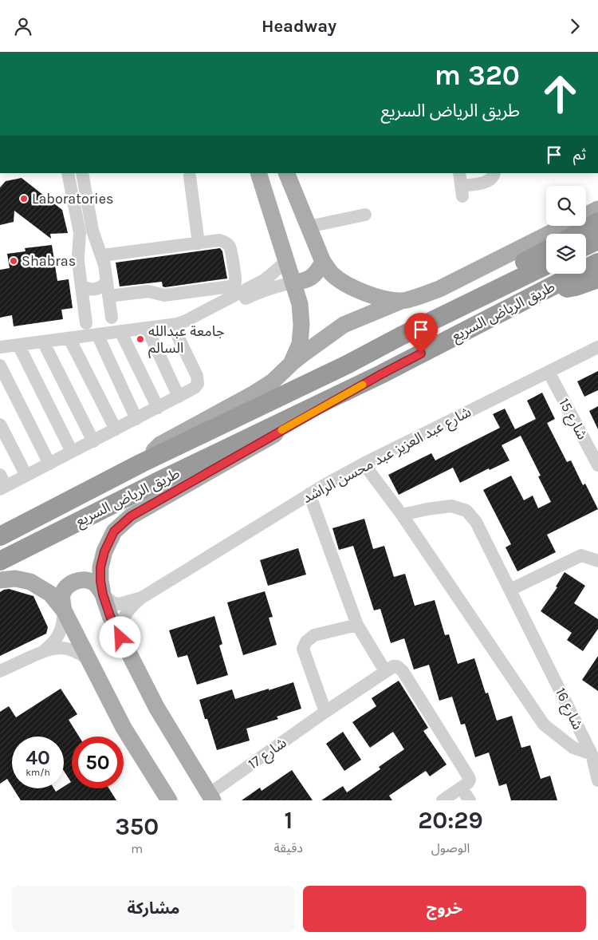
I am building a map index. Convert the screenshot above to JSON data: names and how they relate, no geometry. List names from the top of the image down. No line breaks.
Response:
{"streets":{"highway":["طريق الرياض السريع"],"street":["شارع 15","شارع عبد العزيز عبد محسن الراشد","شارع 16","شارع 17"]},"crossings":[["شارع 15","شارع عبد العزيز عبد محسن الراشد"],["شارع عبد العزيز عبد محسن الراشد","شارع 16"]],"places":["Laboratories","Shabras","جامعة عبدالله السالم"],"page":{"header":"Headway","turn":["320 m","طريق الرياض السريع"],"then":"ثم","speed":"40 km/h","limit":"50","eta":["20:29","الوصول","1","دقيقة","350","m"],"buttons":["خروج","مشاركة"]}}
